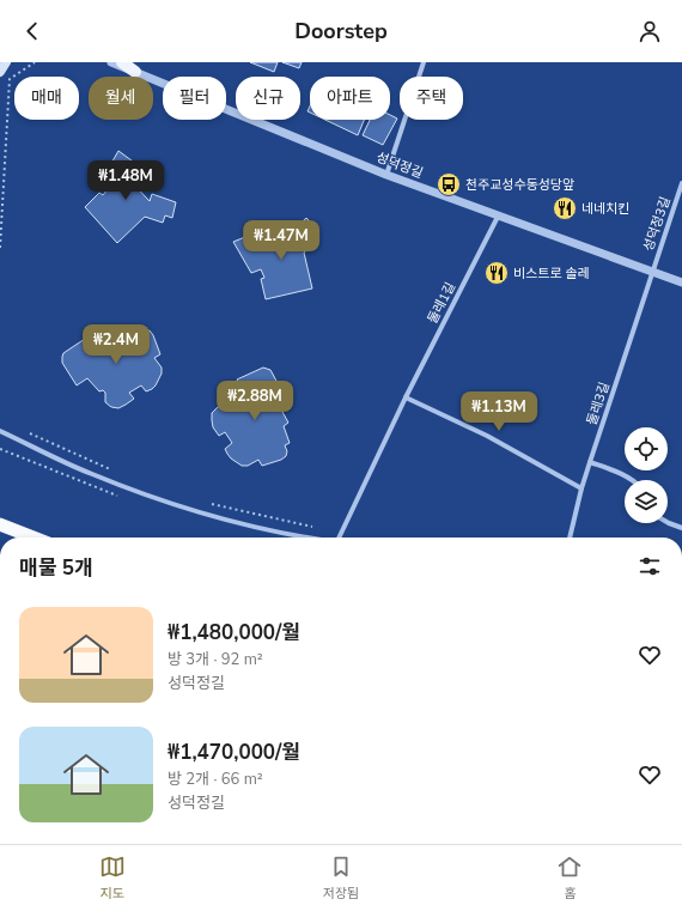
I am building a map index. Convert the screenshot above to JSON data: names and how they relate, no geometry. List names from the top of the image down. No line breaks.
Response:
{"streets":{"street":["성덕정길","성덕정3길","둘레1길","둘레3길"]},"crossings":[["성덕정길","성덕정3길"],["성덕정길","둘레1길"],["성덕정길","둘레3길"],["성덕정3길","둘레3길"]],"places":{"bus stop":["천주교성수동성당앞"],"restaurant":["네네치킨","비스트로 솔레"]},"page":{"header":"Doorstep","chip":["매매","월세","필터","신규","아파트","주택"],"price":["₩1.48M","₩1.47M","₩2.4M","₩2.88M","₩1.13M"],"heading":"매물 5개","list":[{"name":"₩1,480,000/월","note":"방 3개 · 92 m² · 성덕정길"},{"name":"₩1,470,000/월","note":"방 2개 · 66 m² · 성덕정길"}],"tabs":["지도","저장됨","홈"]}}
